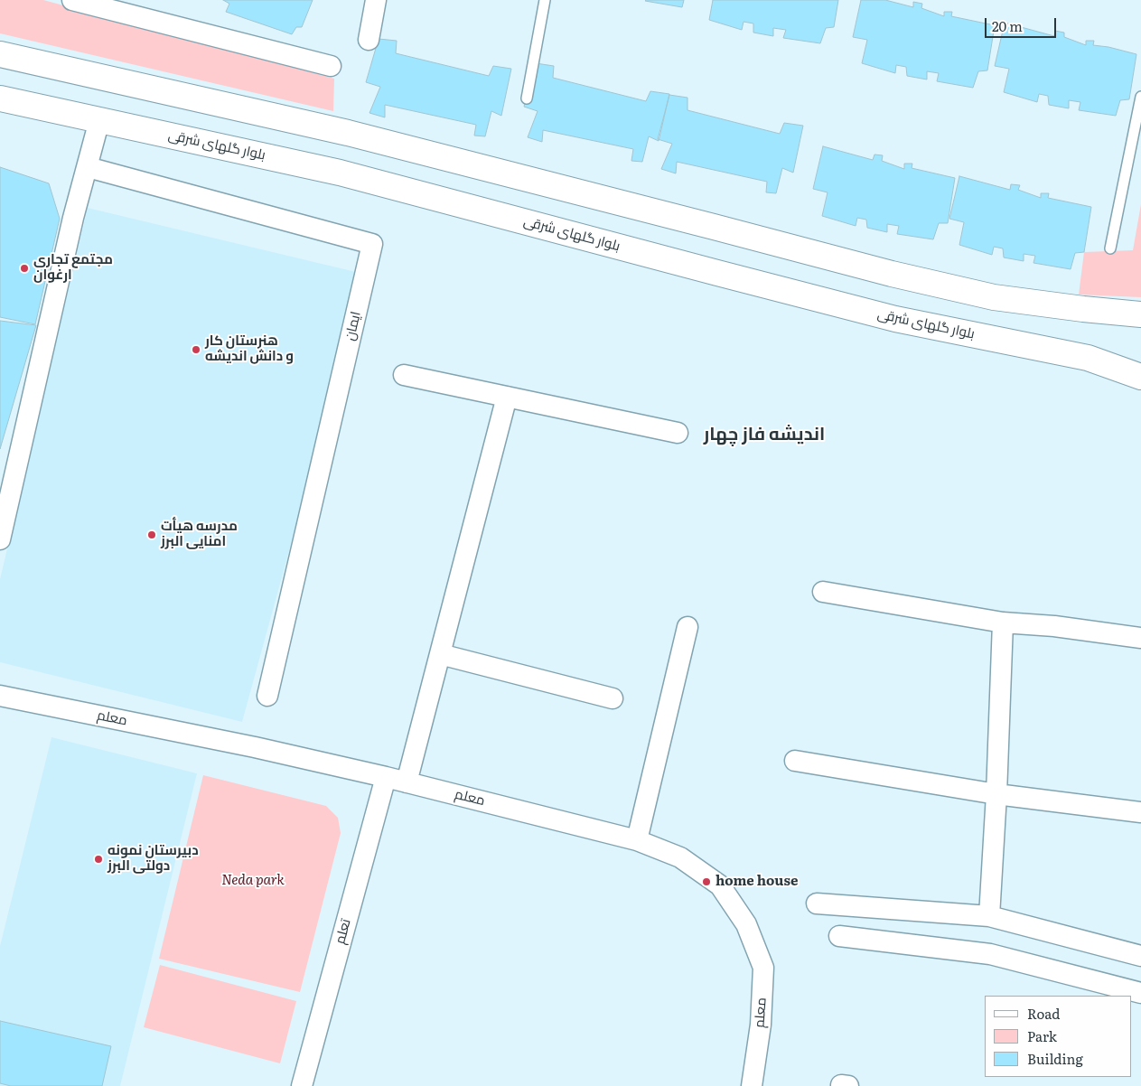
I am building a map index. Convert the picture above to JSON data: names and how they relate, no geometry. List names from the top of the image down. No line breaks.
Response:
{"streets":{"main road":["بلوار گلهای شرقی"],"street":["ایمان","معلم","تعلم"]},"crossings":[["معلم","تعلم"]],"districts":["اندیشه فاز چهار"],"parks":["Neda park"],"places":["مجتمع تجاری ارغوان","هنرستان کار و دانش اندیشه","مدرسه هیأت امنایی البرز","دبیرستان نمونه دولتی البرز","home house"],"legend":["Road","Park","Building"],"scale_bar":"20 m"}
